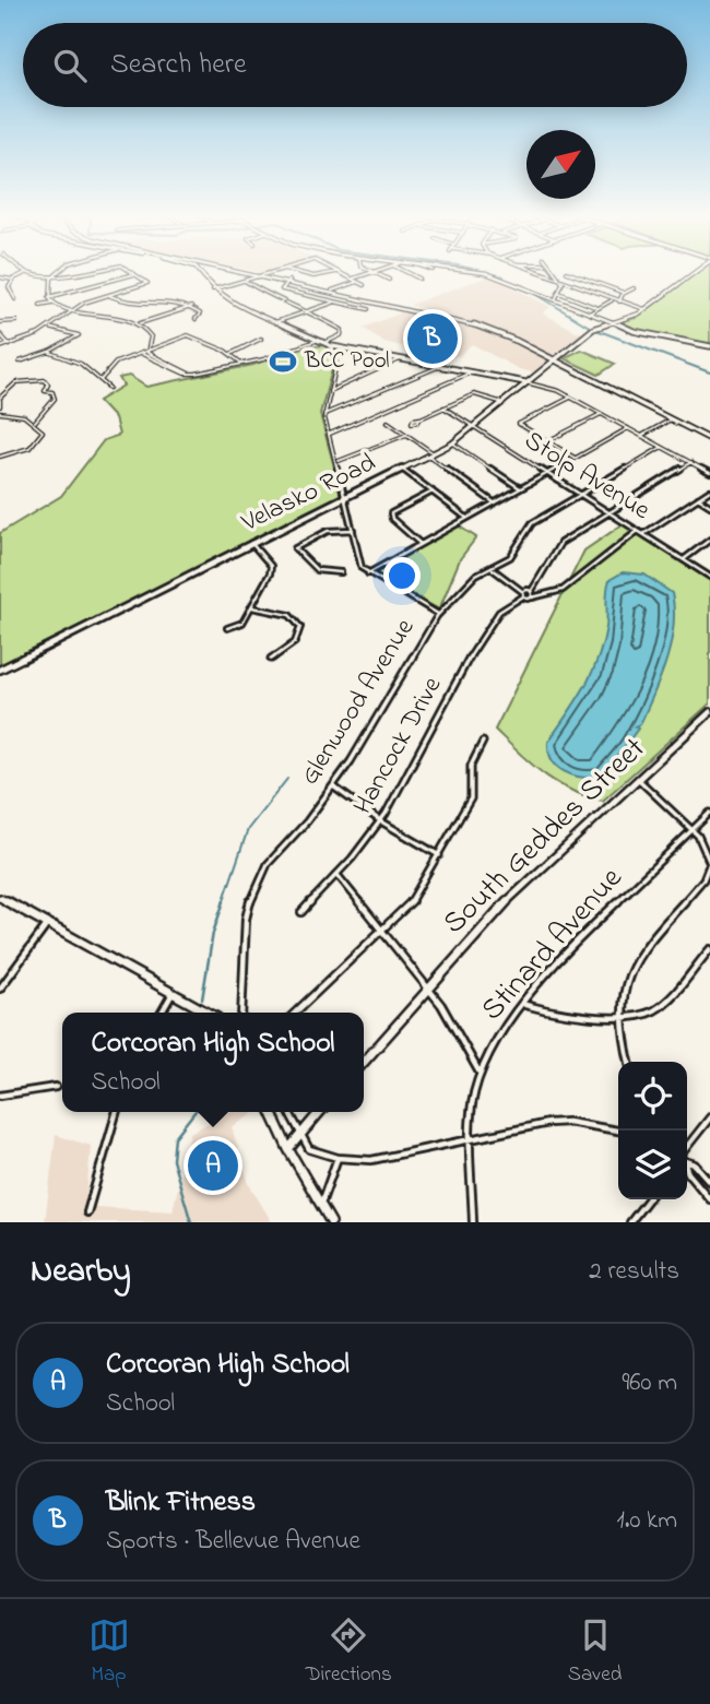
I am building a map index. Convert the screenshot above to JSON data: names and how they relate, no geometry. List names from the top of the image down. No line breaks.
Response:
{"streets":{"street":["Stolp Avenue","Velasko Road","Glenwood Avenue","Hancock Drive","South Geddes Street","Stinard Avenue"]},"crossings":[["Stolp Avenue","Velasko Road"]],"places":{"sports":["BCC Pool"]},"north":"top right","page":{"search":"Search here","pins":["B","A"],"popup":["Corcoran High School","School"],"heading":["Nearby","2 results"],"list":[{"mark":"A","name":"Corcoran High School","note":"School","value":"960 m"},{"mark":"B","name":"Blink Fitness","note":"Sports · Bellevue Avenue","value":"1.0 km"}],"nav":["Map","Directions","Saved"]}}
